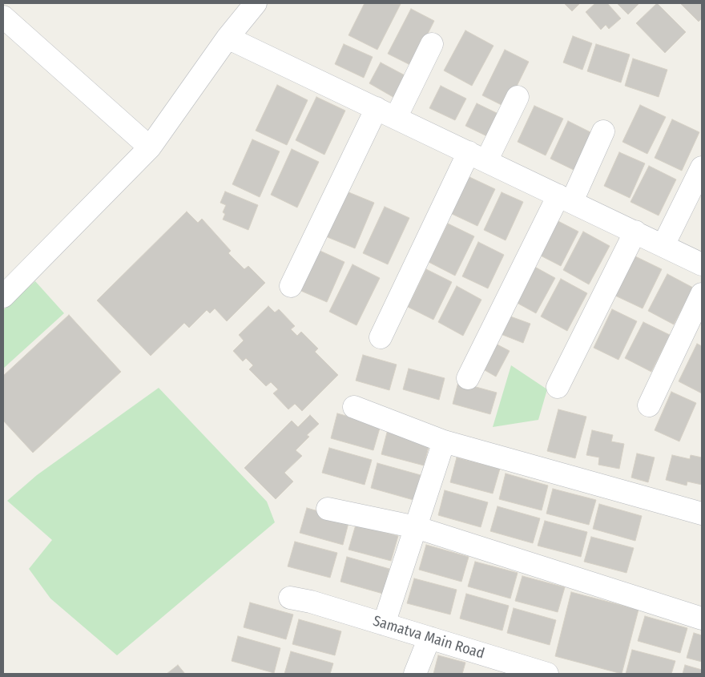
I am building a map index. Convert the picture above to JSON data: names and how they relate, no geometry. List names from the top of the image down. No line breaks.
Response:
{"streets":{"street":["Samatva Main Road"]}}
